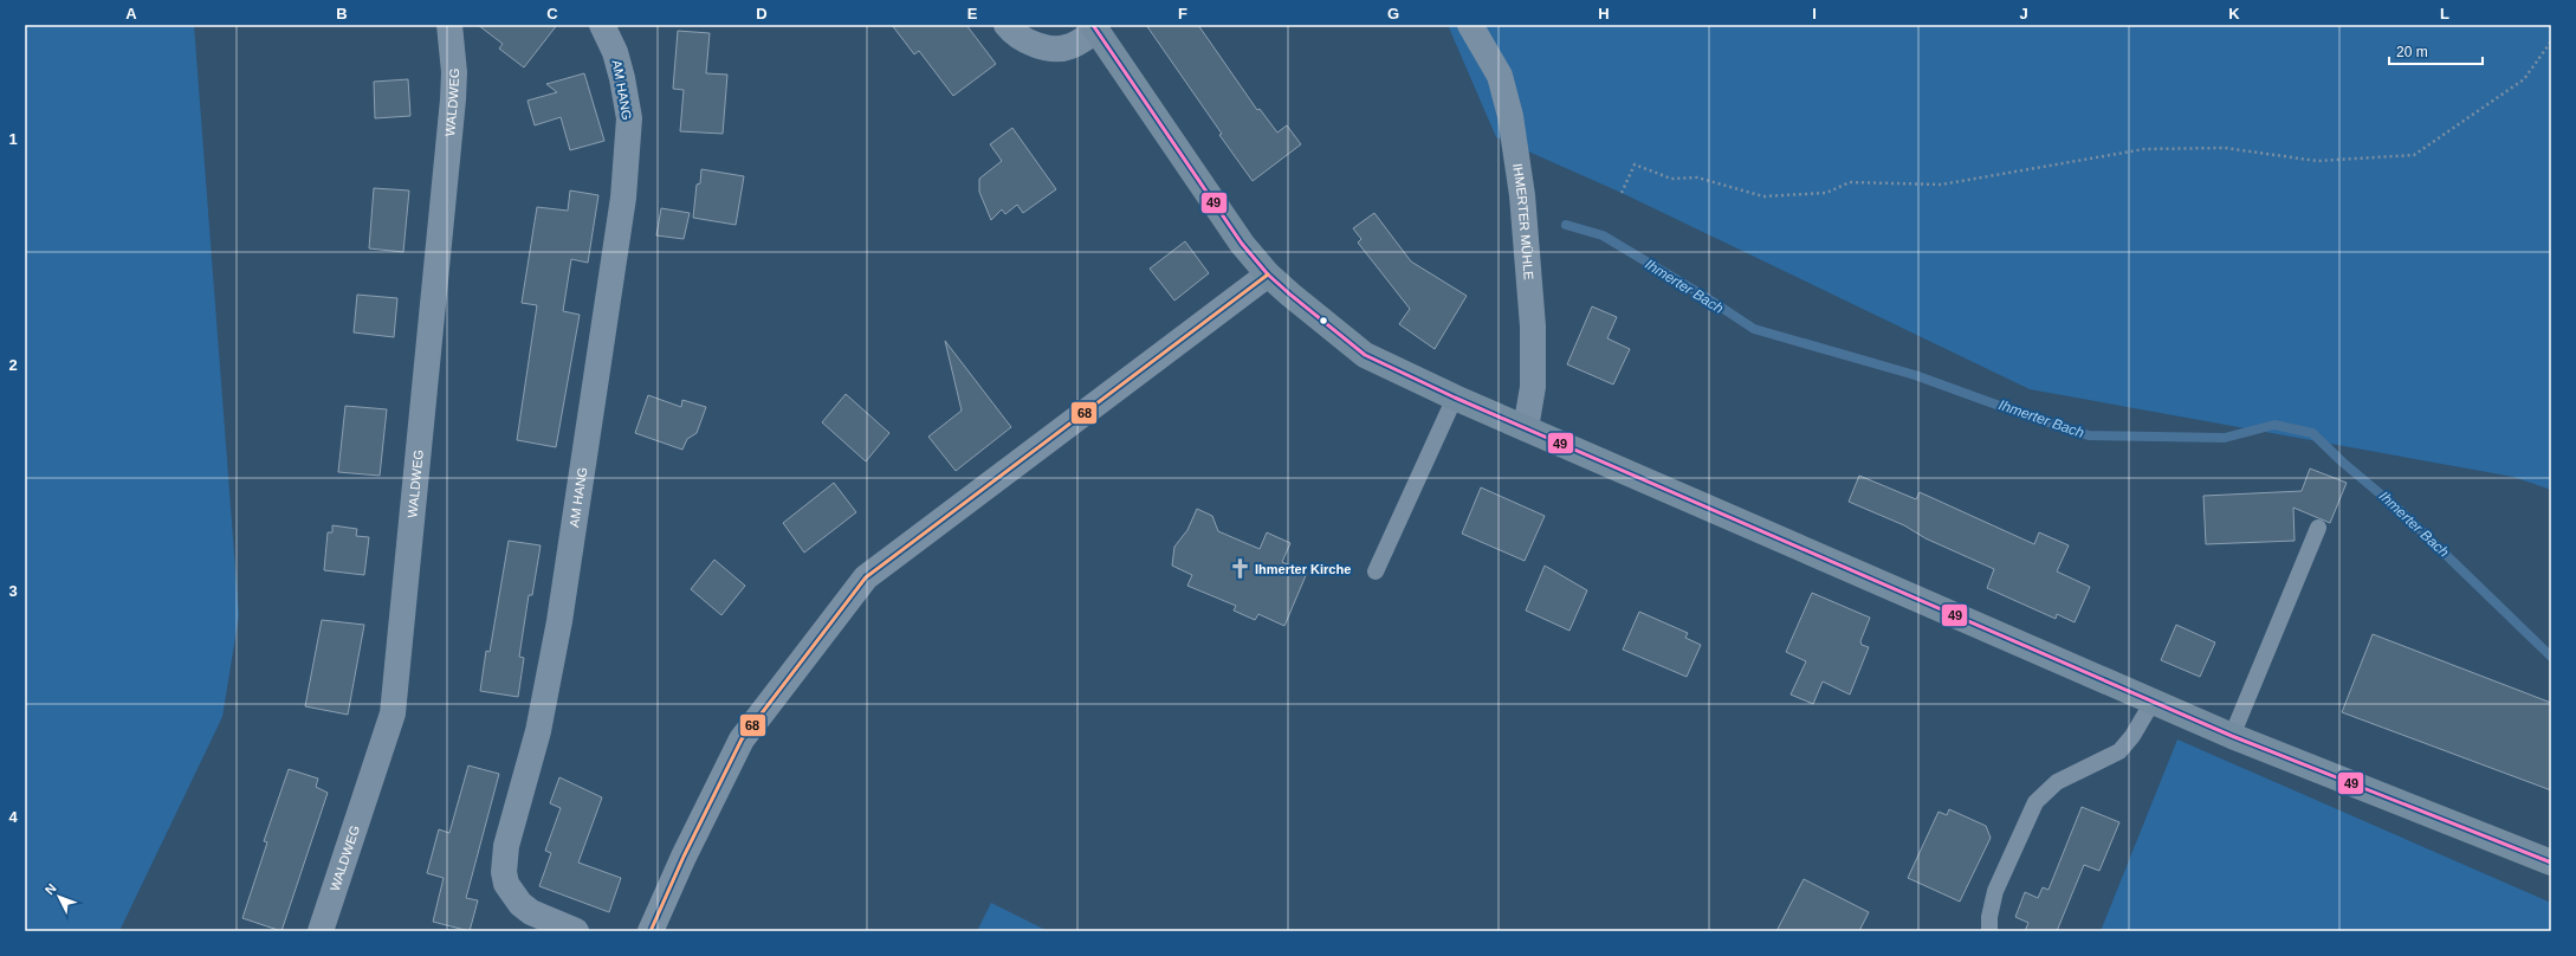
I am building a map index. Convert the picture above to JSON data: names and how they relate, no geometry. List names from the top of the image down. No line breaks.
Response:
{"streets":{"street":["AM HANG","WALDWEG","IHMERTER MÜHLE"]},"water":["Ihmerter Bach"],"places":{"church":["Ihmerter Kirche"]},"lines":["transit line 49","transit line 68"],"scale_bar":"20 m","north":"top left","grid":{"columns":["A","B","C","D","E","F","G","H","I","J","K","L"],"rows":["1","2","3","4"]}}
